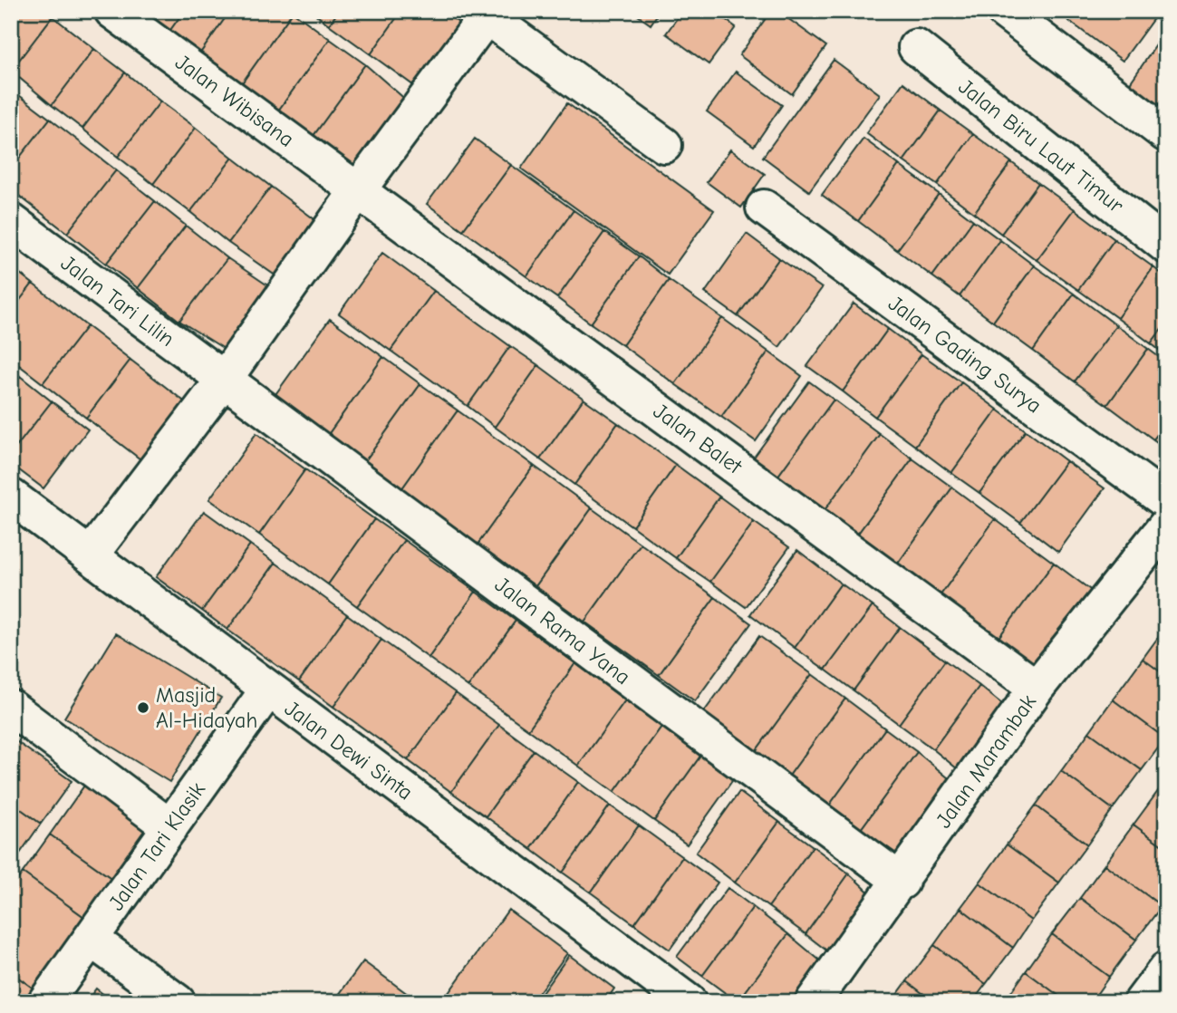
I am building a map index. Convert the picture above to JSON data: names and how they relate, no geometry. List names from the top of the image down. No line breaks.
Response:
{"streets":{"street":["Jalan Wibisana","Jalan Biru Laut Timur","Jalan Tari Lilin","Jalan Gading Surya","Jalan Balet","Jalan Rama Yana","Jalan Dewi Sinta","Jalan Marambak","Jalan Tari Klasik"]},"crossings":[["Jalan Wibisana","Jalan Balet"],["Jalan Tari Lilin","Jalan Rama Yana"],["Jalan Balet","Jalan Marambak"],["Jalan Rama Yana","Jalan Marambak"],["Jalan Dewi Sinta","Jalan Tari Klasik"]],"places":["Masjid Al-Hidayah"]}
